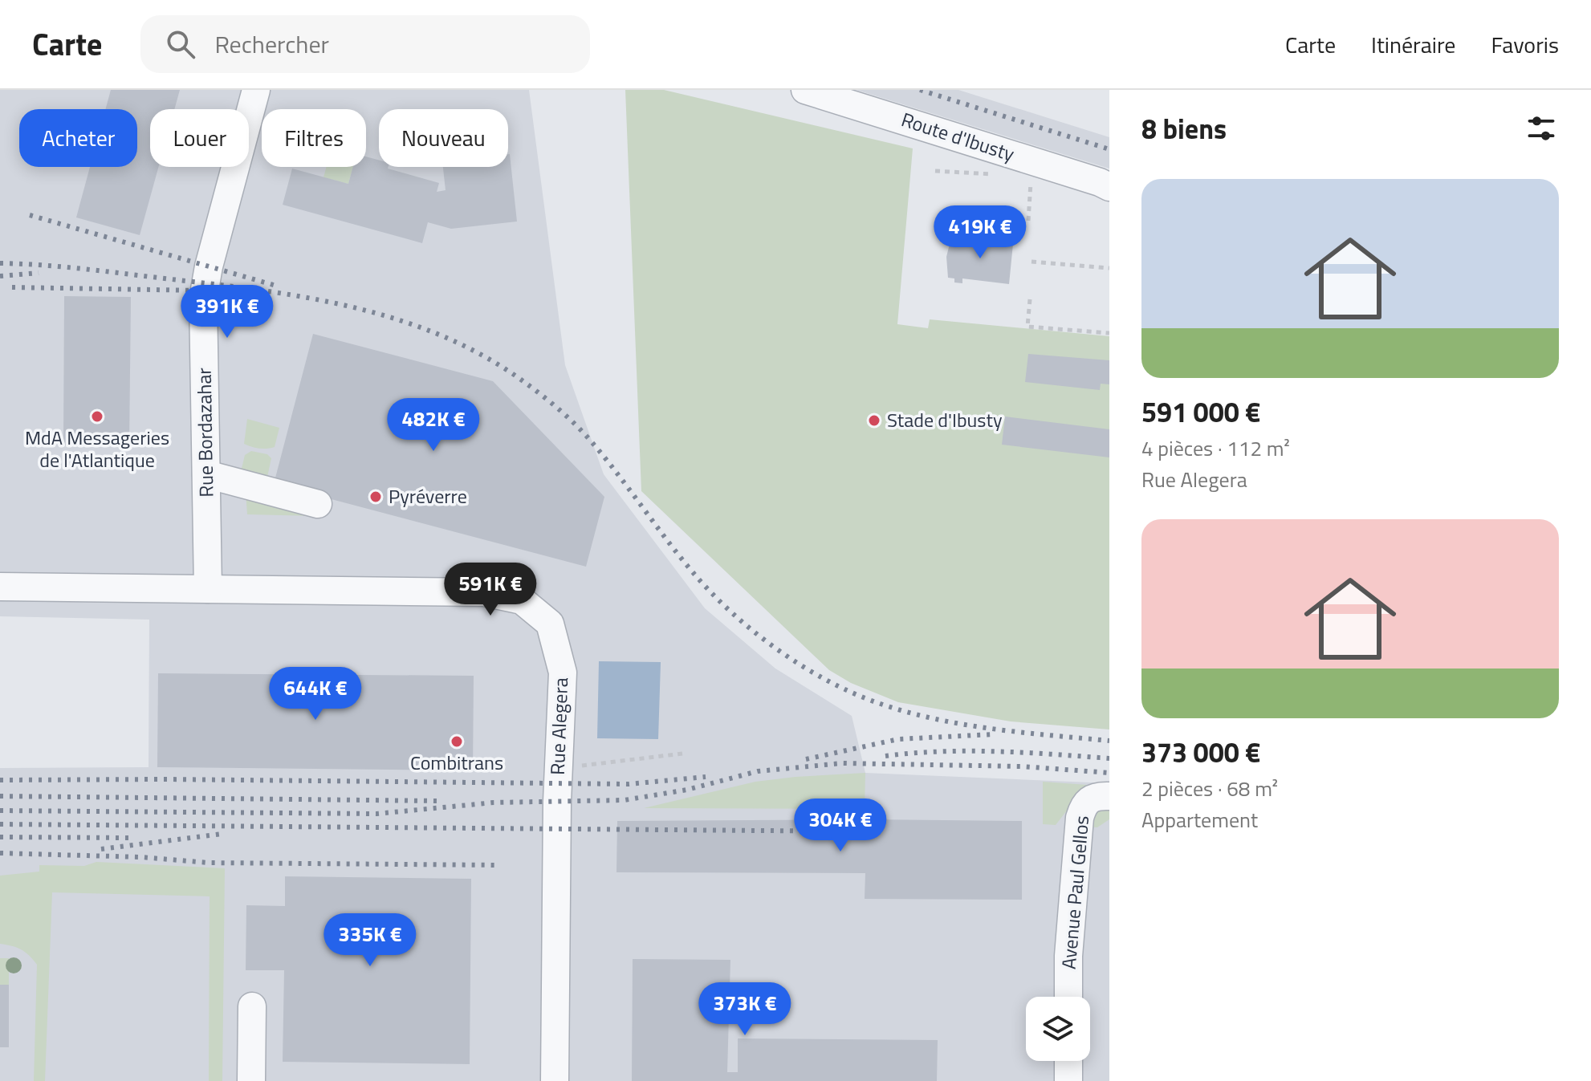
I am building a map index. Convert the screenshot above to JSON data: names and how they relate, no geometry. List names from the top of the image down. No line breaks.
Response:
{"streets":{"street":["Route d'Ibusty","Rue Bordazahar","Rue Alegera","Avenue Paul Gellos"]},"crossings":[["Rue Bordazahar","Rue Alegera"]],"places":["MdA Messageries de l'Atlantique","Stade d'Ibusty","Pyréverre","Combitrans"],"page":{"header":"Carte","search":"Rechercher","nav":["Carte","Itinéraire","Favoris"],"heading":"8 biens","chip":["Acheter","Louer","Filtres","Nouveau"],"list":[{"name":"591 000 €","note":"4 pièces · 112 m² · Rue Alegera"},{"name":"373 000 €","note":"2 pièces · 68 m² · Appartement"}],"price":["419K €","391K €","482K €","591K €","644K €","304K €","335K €","373K €"]}}
